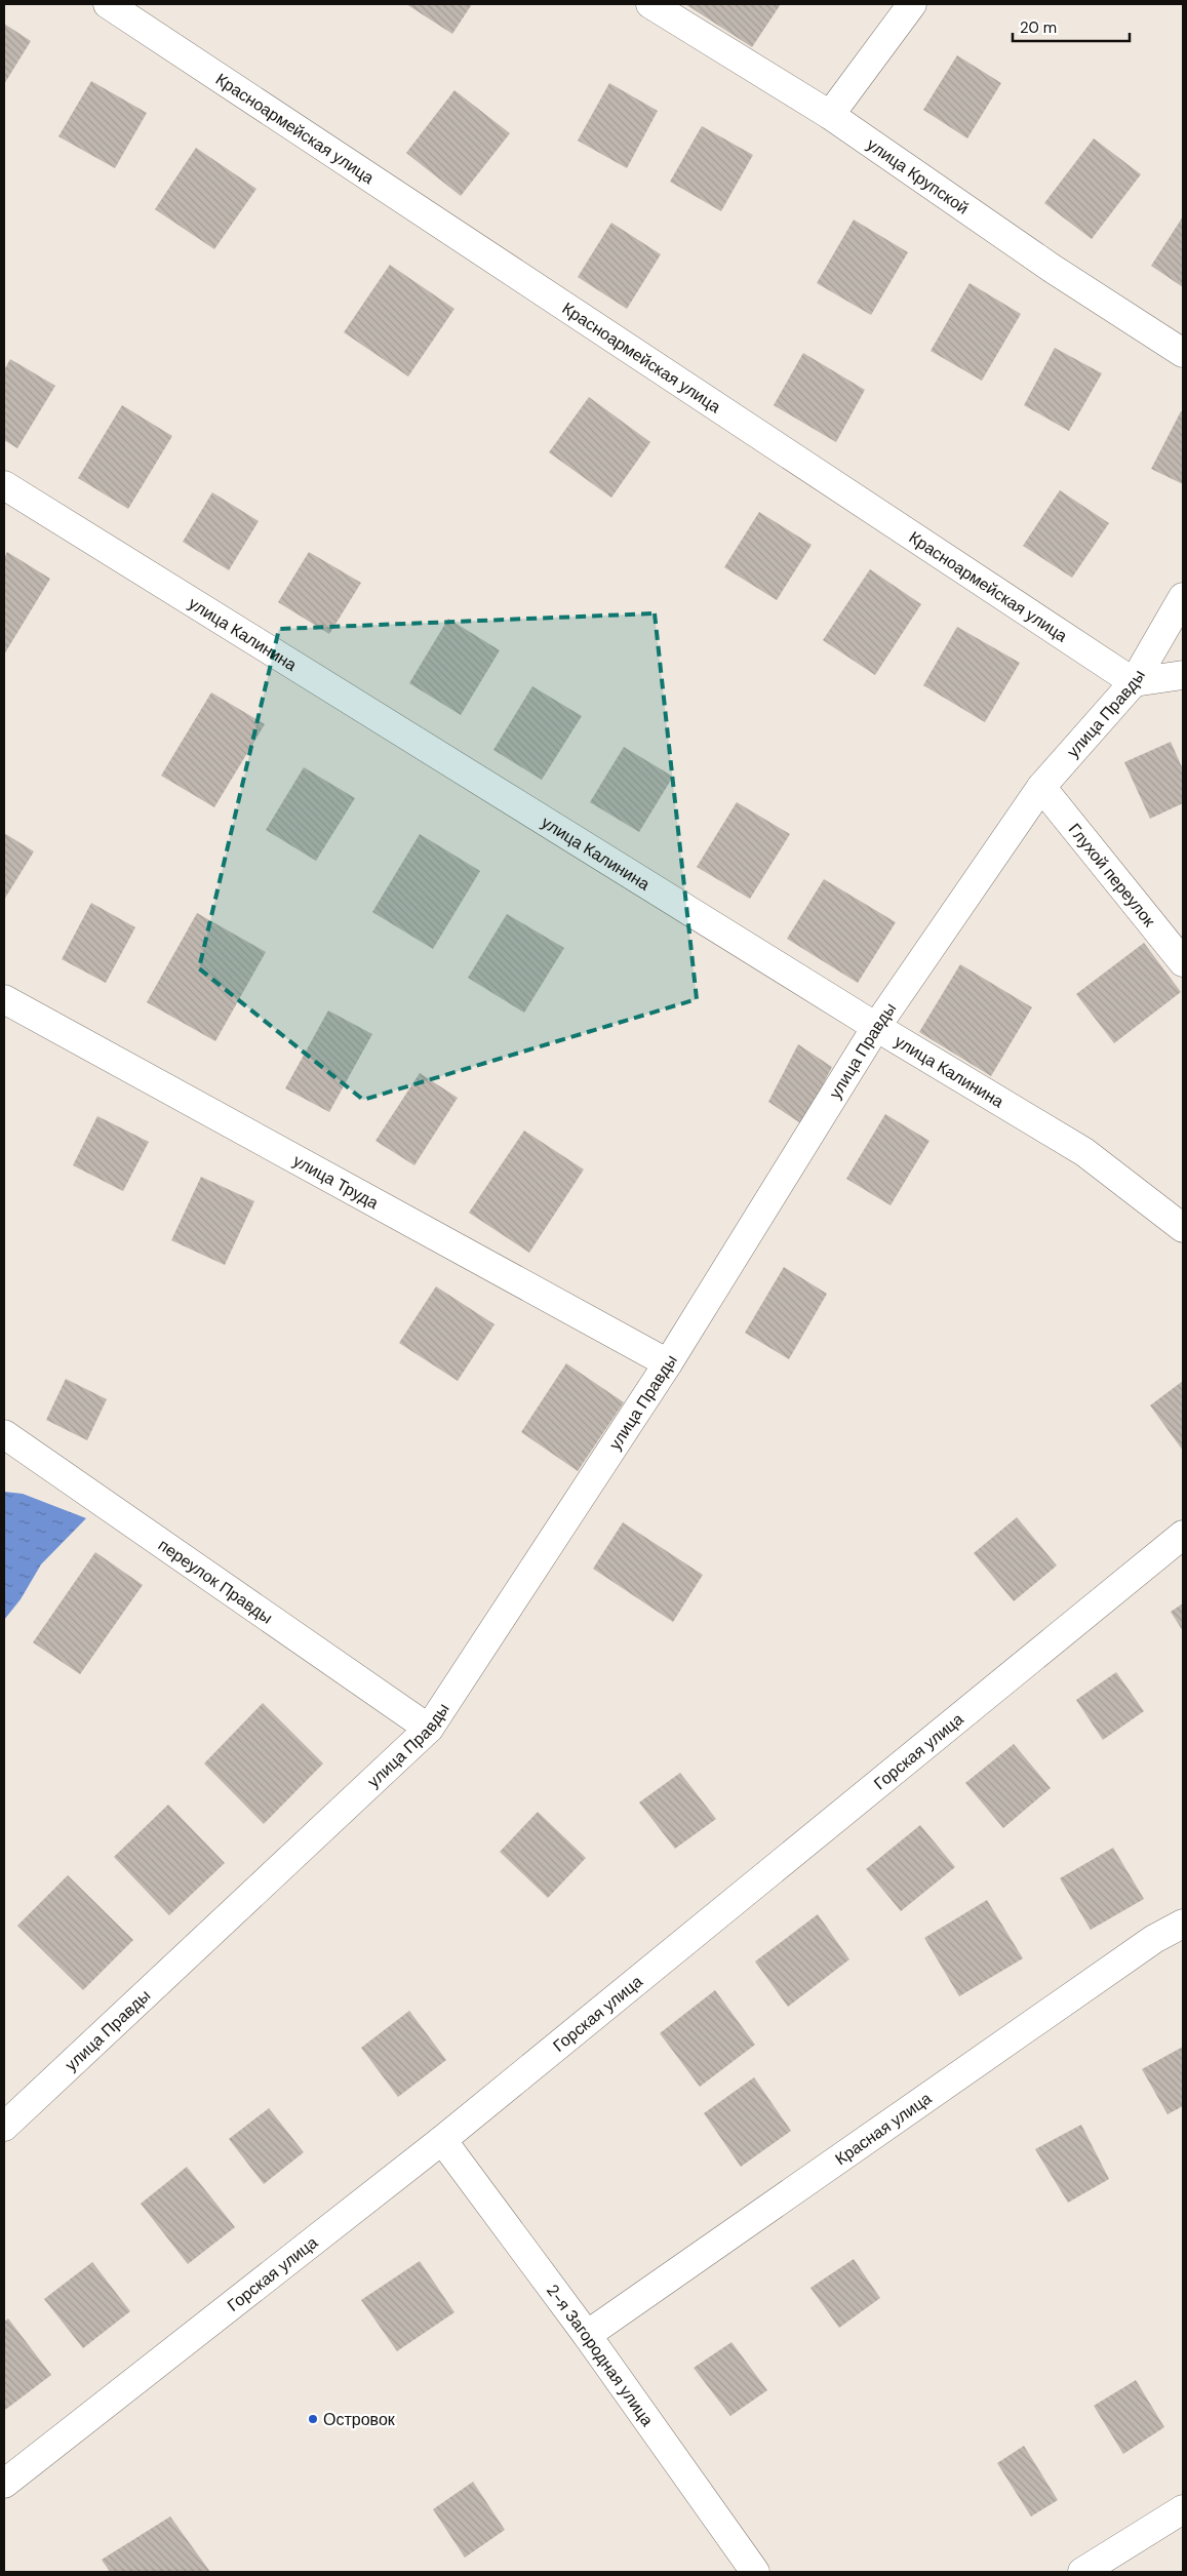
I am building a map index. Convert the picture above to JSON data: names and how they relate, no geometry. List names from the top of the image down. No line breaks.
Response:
{"streets":{"street":["Красноармейская улица","улица Крупской","улица Калинина","улица Правды","Глухой переулок","улица Труда","переулок Правды","Горская улица","Красная улица","2-я Загородная улица"]},"crossings":[["Красноармейская улица","улица Правды"],["улица Калинина","улица Правды"],["улица Правды","Глухой переулок"],["улица Правды","улица Труда"],["улица Правды","переулок Правды"],["Горская улица","2-я Загородная улица"],["Красная улица","2-я Загородная улица"]],"places":["Островок"],"scale_bar":"20 m"}
